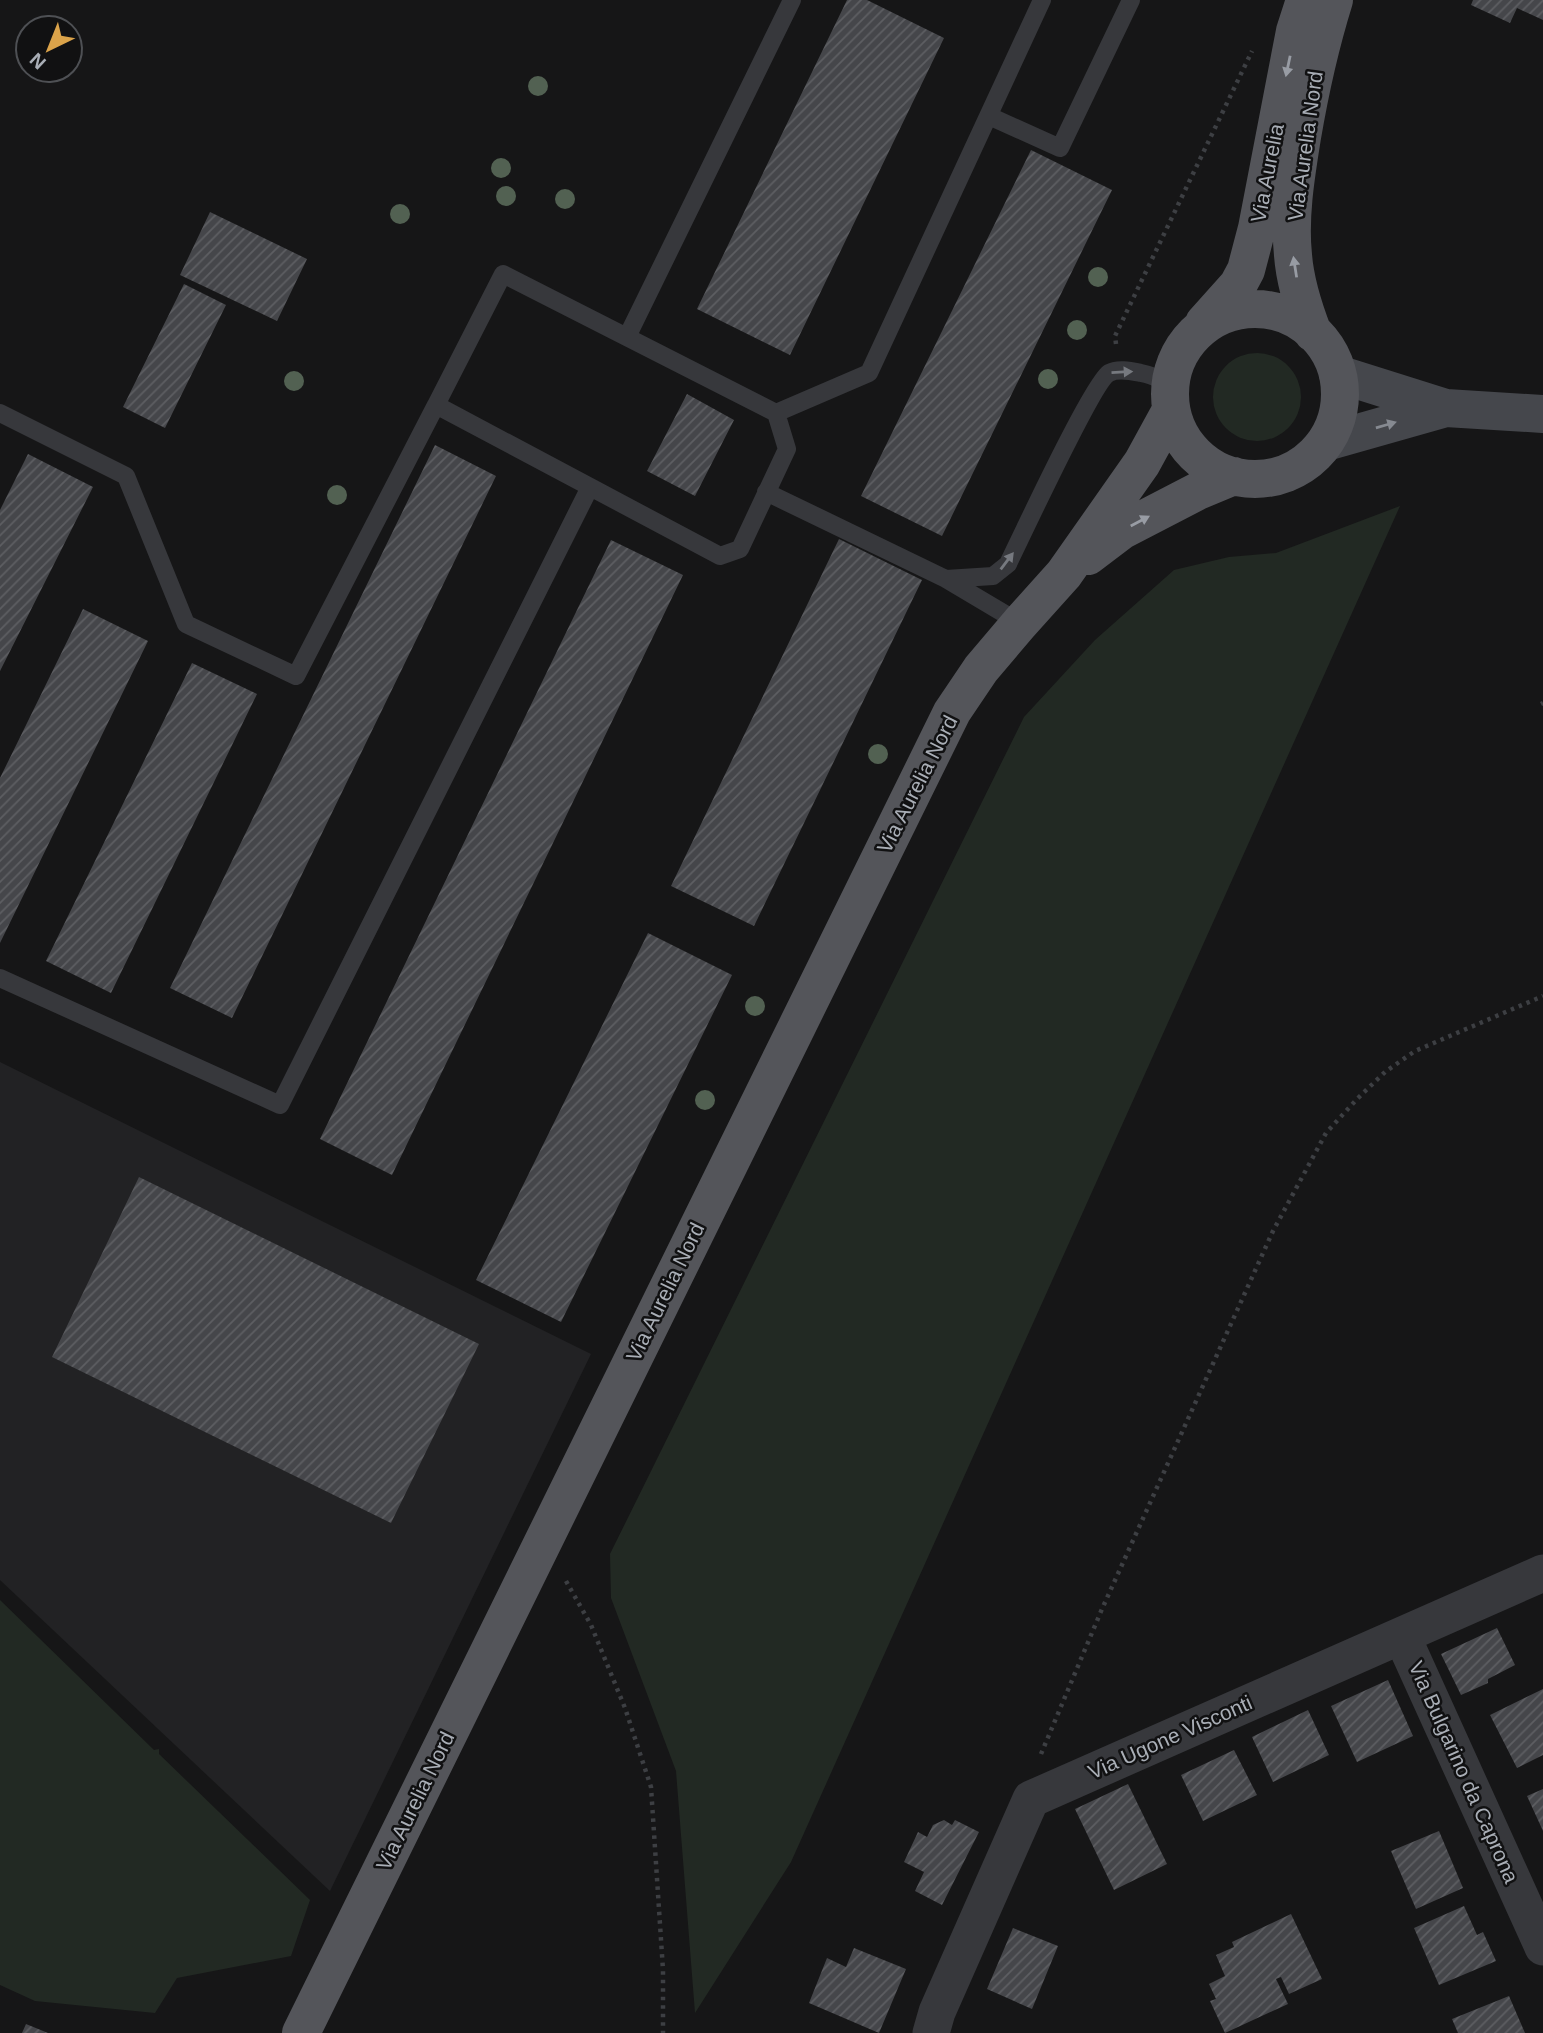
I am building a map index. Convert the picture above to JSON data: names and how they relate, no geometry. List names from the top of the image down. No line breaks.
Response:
{"streets":{"main road":["Via Aurelia Nord","Via Aurelia"],"street":["Via Ugone Visconti","Via Bulgarino da Caprona"]},"crossings":[["Via Aurelia Nord","Via Aurelia"],["Via Ugone Visconti","Via Bulgarino da Caprona"]],"one_way":["Via Aurelia"],"north":"bottom left"}
